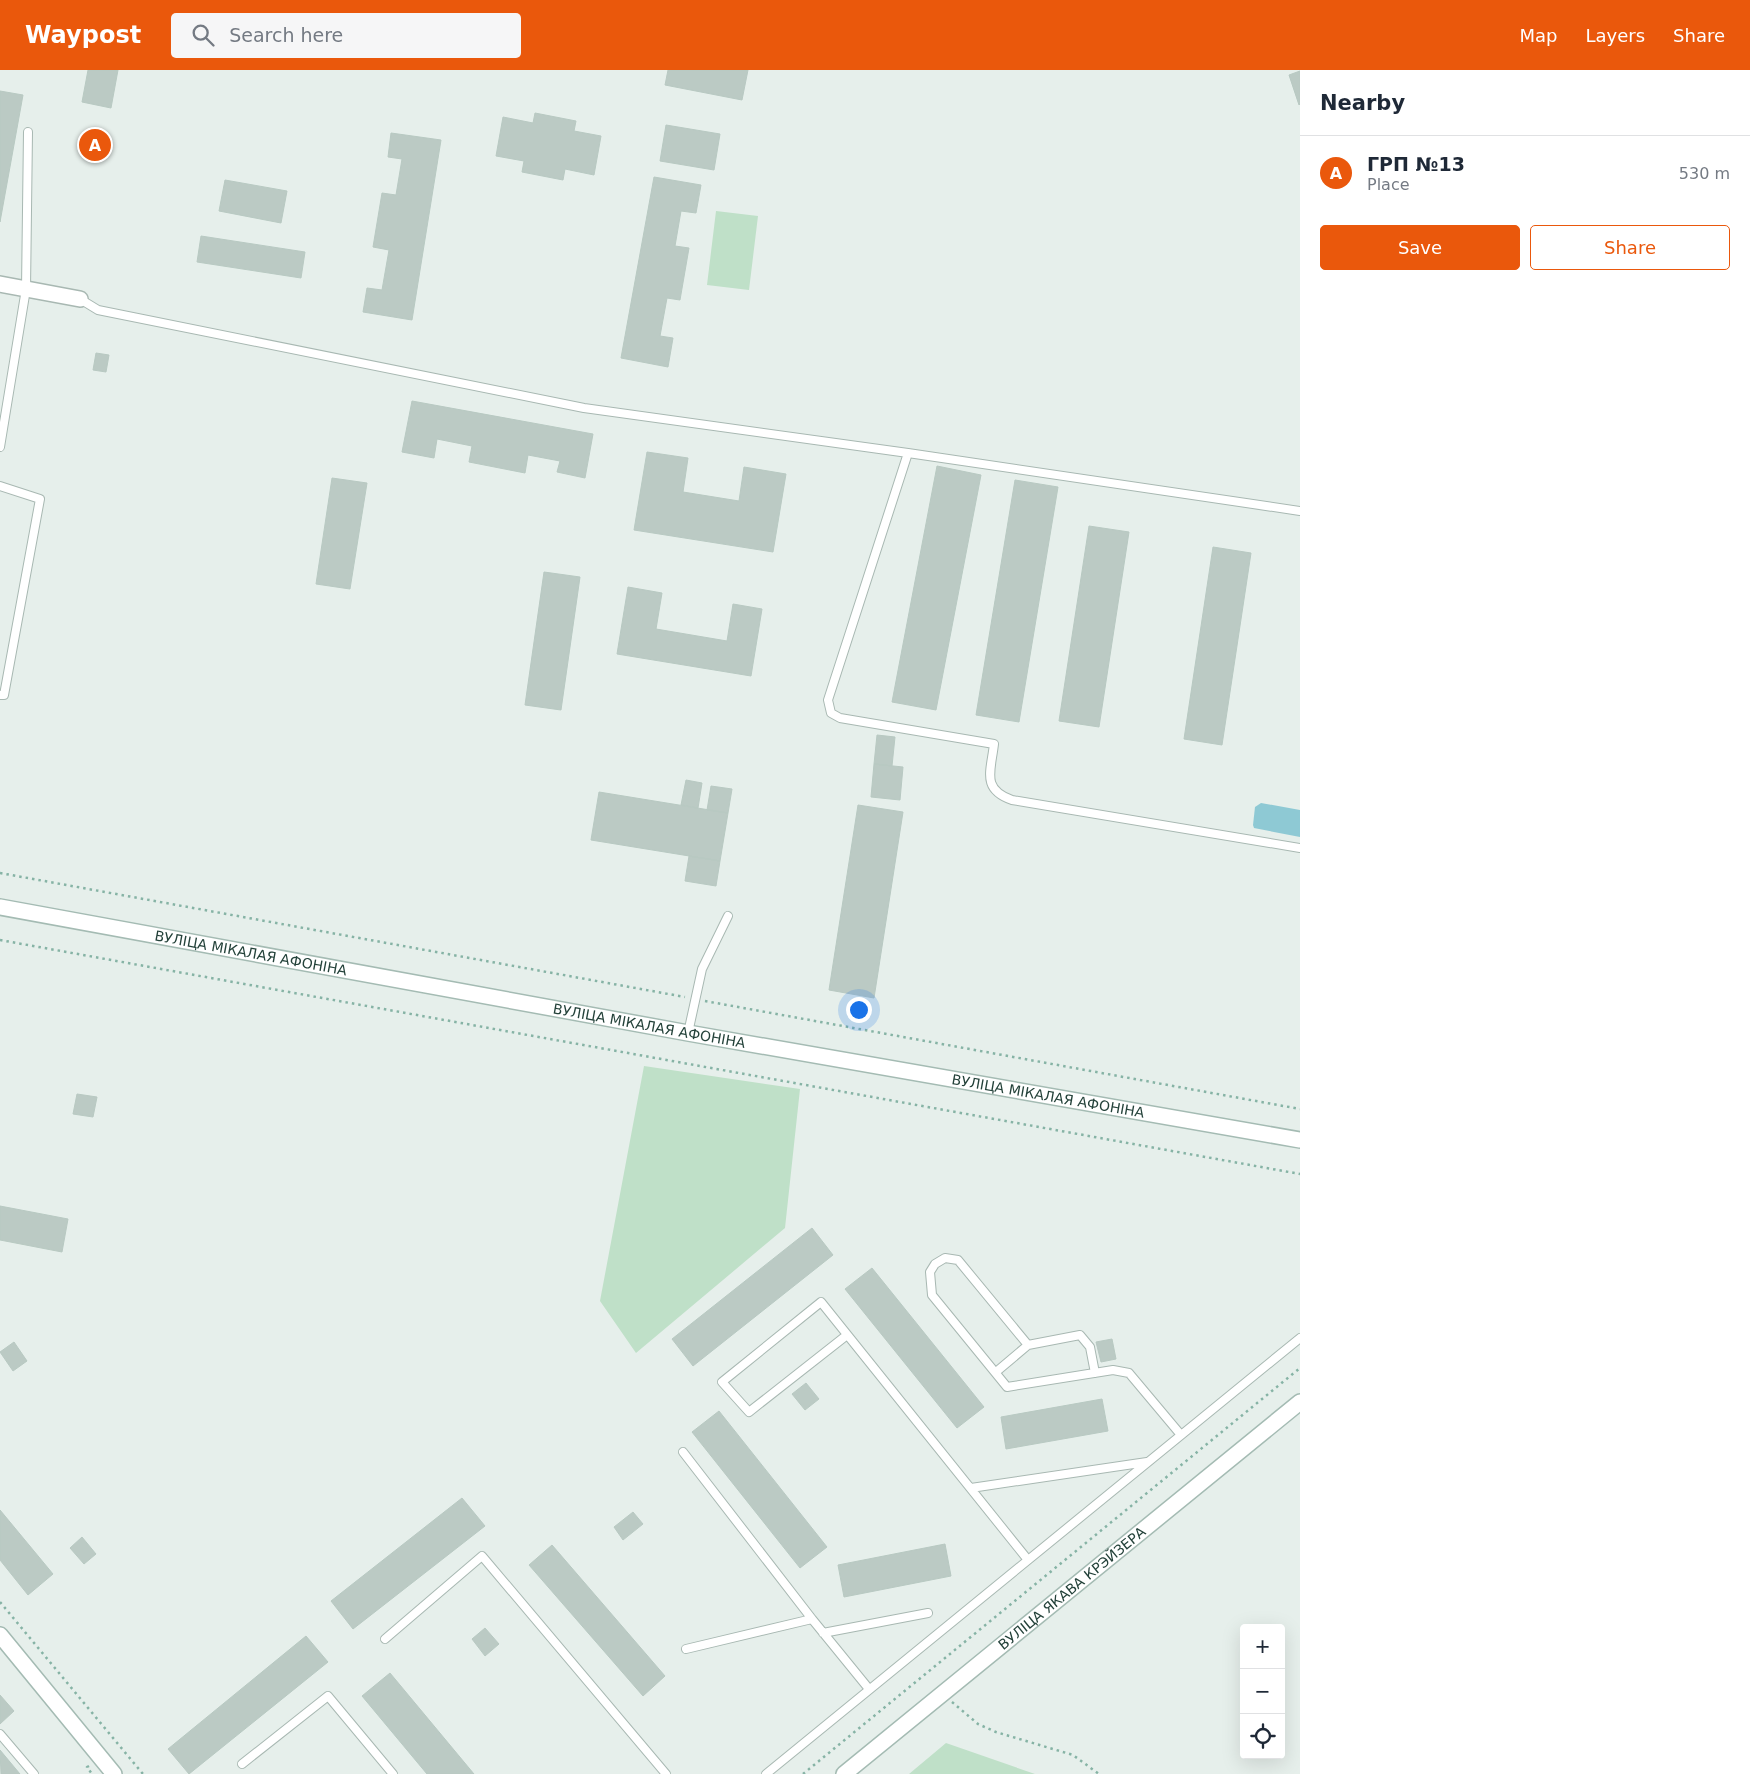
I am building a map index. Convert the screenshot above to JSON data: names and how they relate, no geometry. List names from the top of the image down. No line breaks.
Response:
{"streets":{"street":["ВУЛІЦА МІКАЛАЯ АФОНІНА","ВУЛІЦА ЯКАВА КРЭЙЗЕРА"]},"page":{"header":"Waypost","search":"Search here","nav":["Map","Layers","Share"],"heading":"Nearby","pins":"A","list":[{"mark":"A","name":"ГРП №13","note":"Place","value":"530 m"}],"buttons":["Save","Share"],"map_buttons":["+","−"]}}
